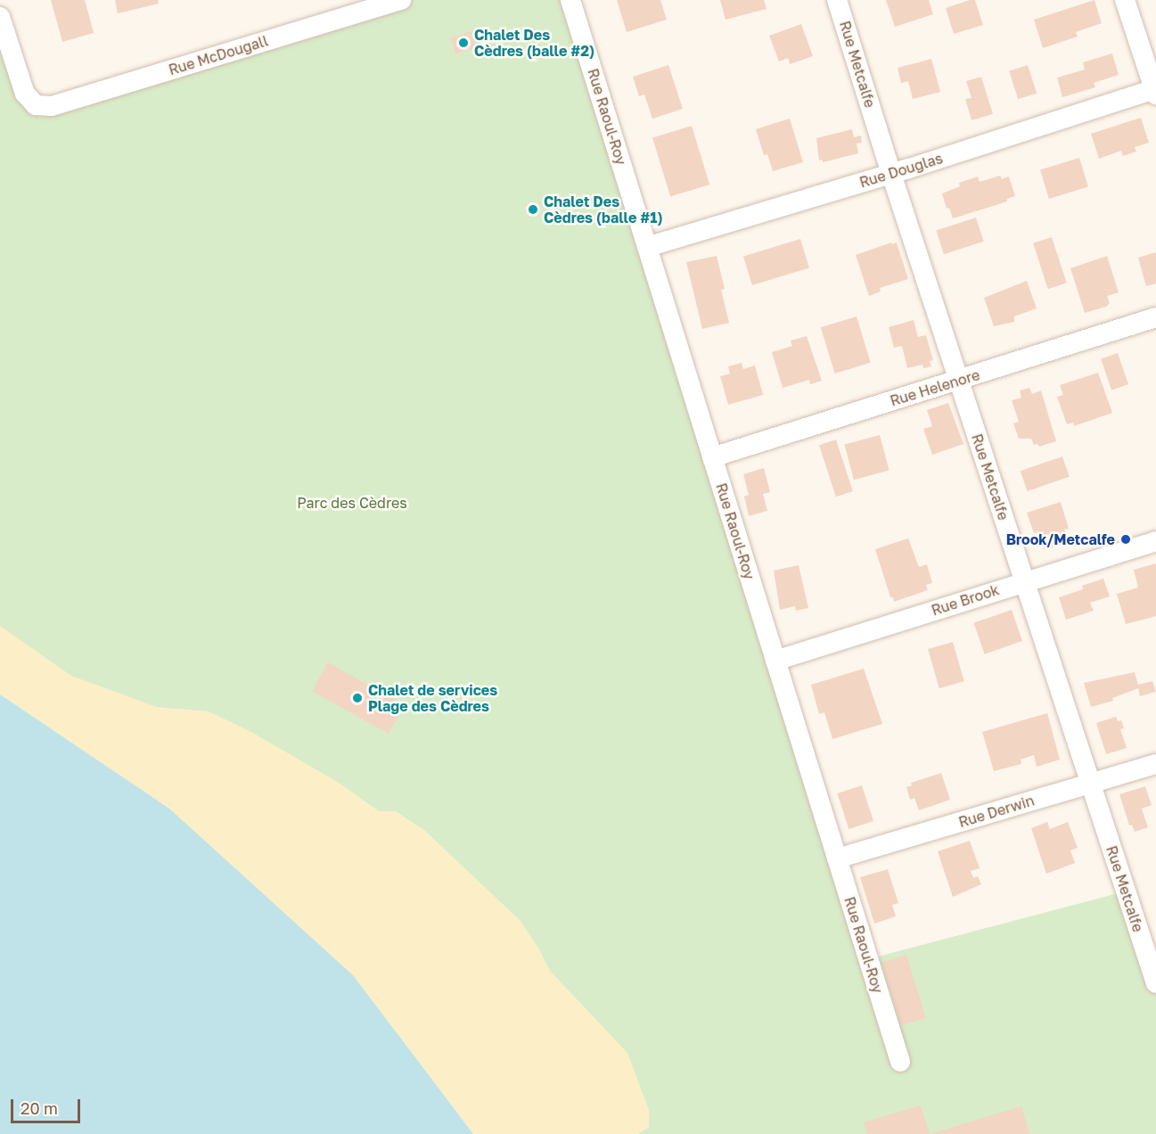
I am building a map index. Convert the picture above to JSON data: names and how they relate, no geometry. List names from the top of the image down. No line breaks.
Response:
{"streets":{"street":["Rue McDougall","Rue Metcalfe","Rue Raoul-Roy","Rue Douglas","Rue Helenore","Rue Brook","Rue Derwin"]},"crossings":[["Rue Metcalfe","Rue Douglas"],["Rue Metcalfe","Rue Helenore"],["Rue Metcalfe","Rue Brook"],["Rue Metcalfe","Rue Derwin"],["Rue Raoul-Roy","Rue Douglas"],["Rue Raoul-Roy","Rue Helenore"],["Rue Raoul-Roy","Rue Brook"],["Rue Raoul-Roy","Rue Derwin"]],"parks":["Parc des Cèdres"],"places":["Chalet Des Cèdres (balle #2)","Chalet Des Cèdres (balle #1)","Brook/Metcalfe","Chalet de services Plage des Cèdres"],"scale_bar":"20 m"}
